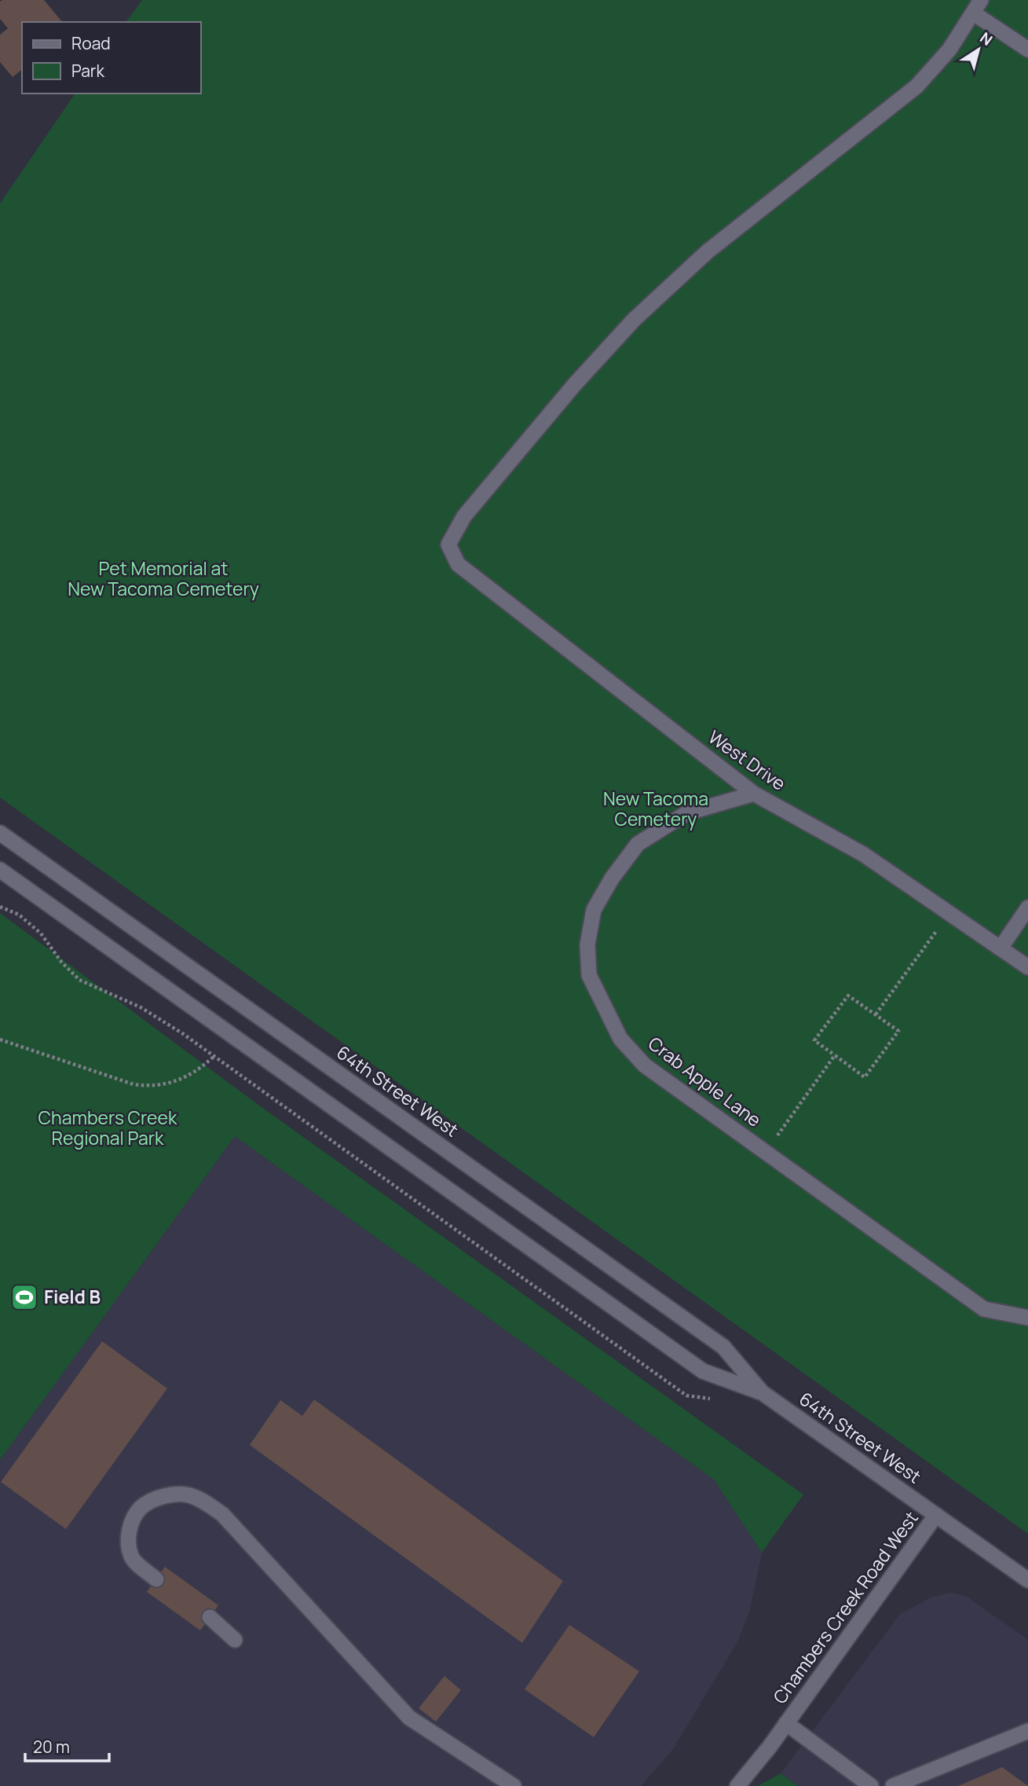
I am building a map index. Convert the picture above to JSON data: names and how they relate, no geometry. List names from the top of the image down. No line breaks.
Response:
{"streets":{"street":["West Drive","Crab Apple Lane","64th Street West","Chambers Creek Road West"]},"crossings":[["West Drive","Crab Apple Lane"],["64th Street West","Chambers Creek Road West"]],"parks":["Pet Memorial at New Tacoma Cemetery","New Tacoma Cemetery","Chambers Creek Regional Park"],"places":{"sports":["Field B"]},"legend":["Road","Park"],"scale_bar":"20 m","north":"top right"}
